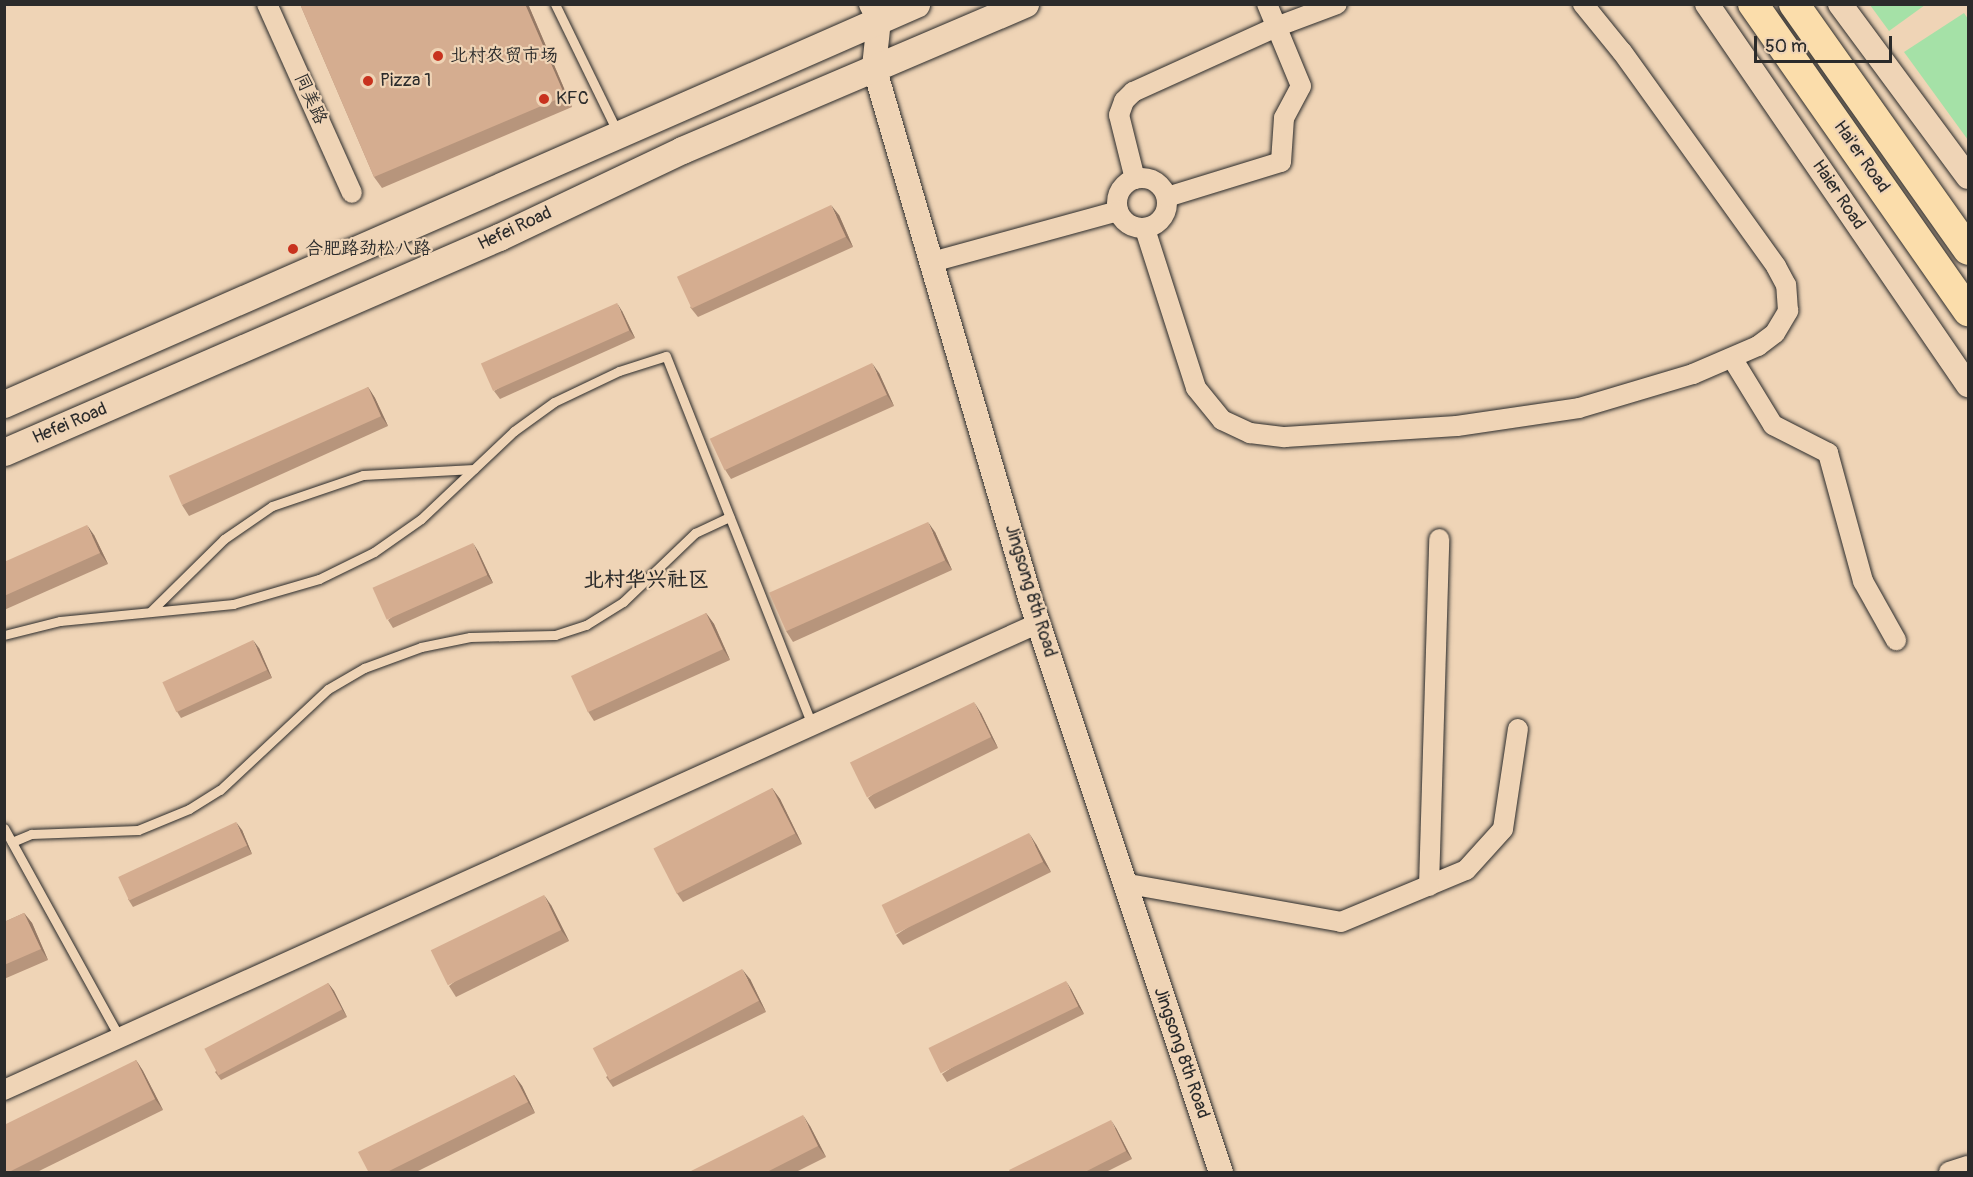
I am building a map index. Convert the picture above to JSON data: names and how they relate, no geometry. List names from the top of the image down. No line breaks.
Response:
{"streets":{"main road":["Hai'er Road","Hefei Road"],"street":["同美路","Haier Road","Jingsong 8th Road"]},"crossings":[["Hefei Road","Jingsong 8th Road"]],"districts":["北村华兴社区"],"places":["北村农贸市场","Pizza 1","KFC","合肥路劲松八路"],"scale_bar":"50 m"}
